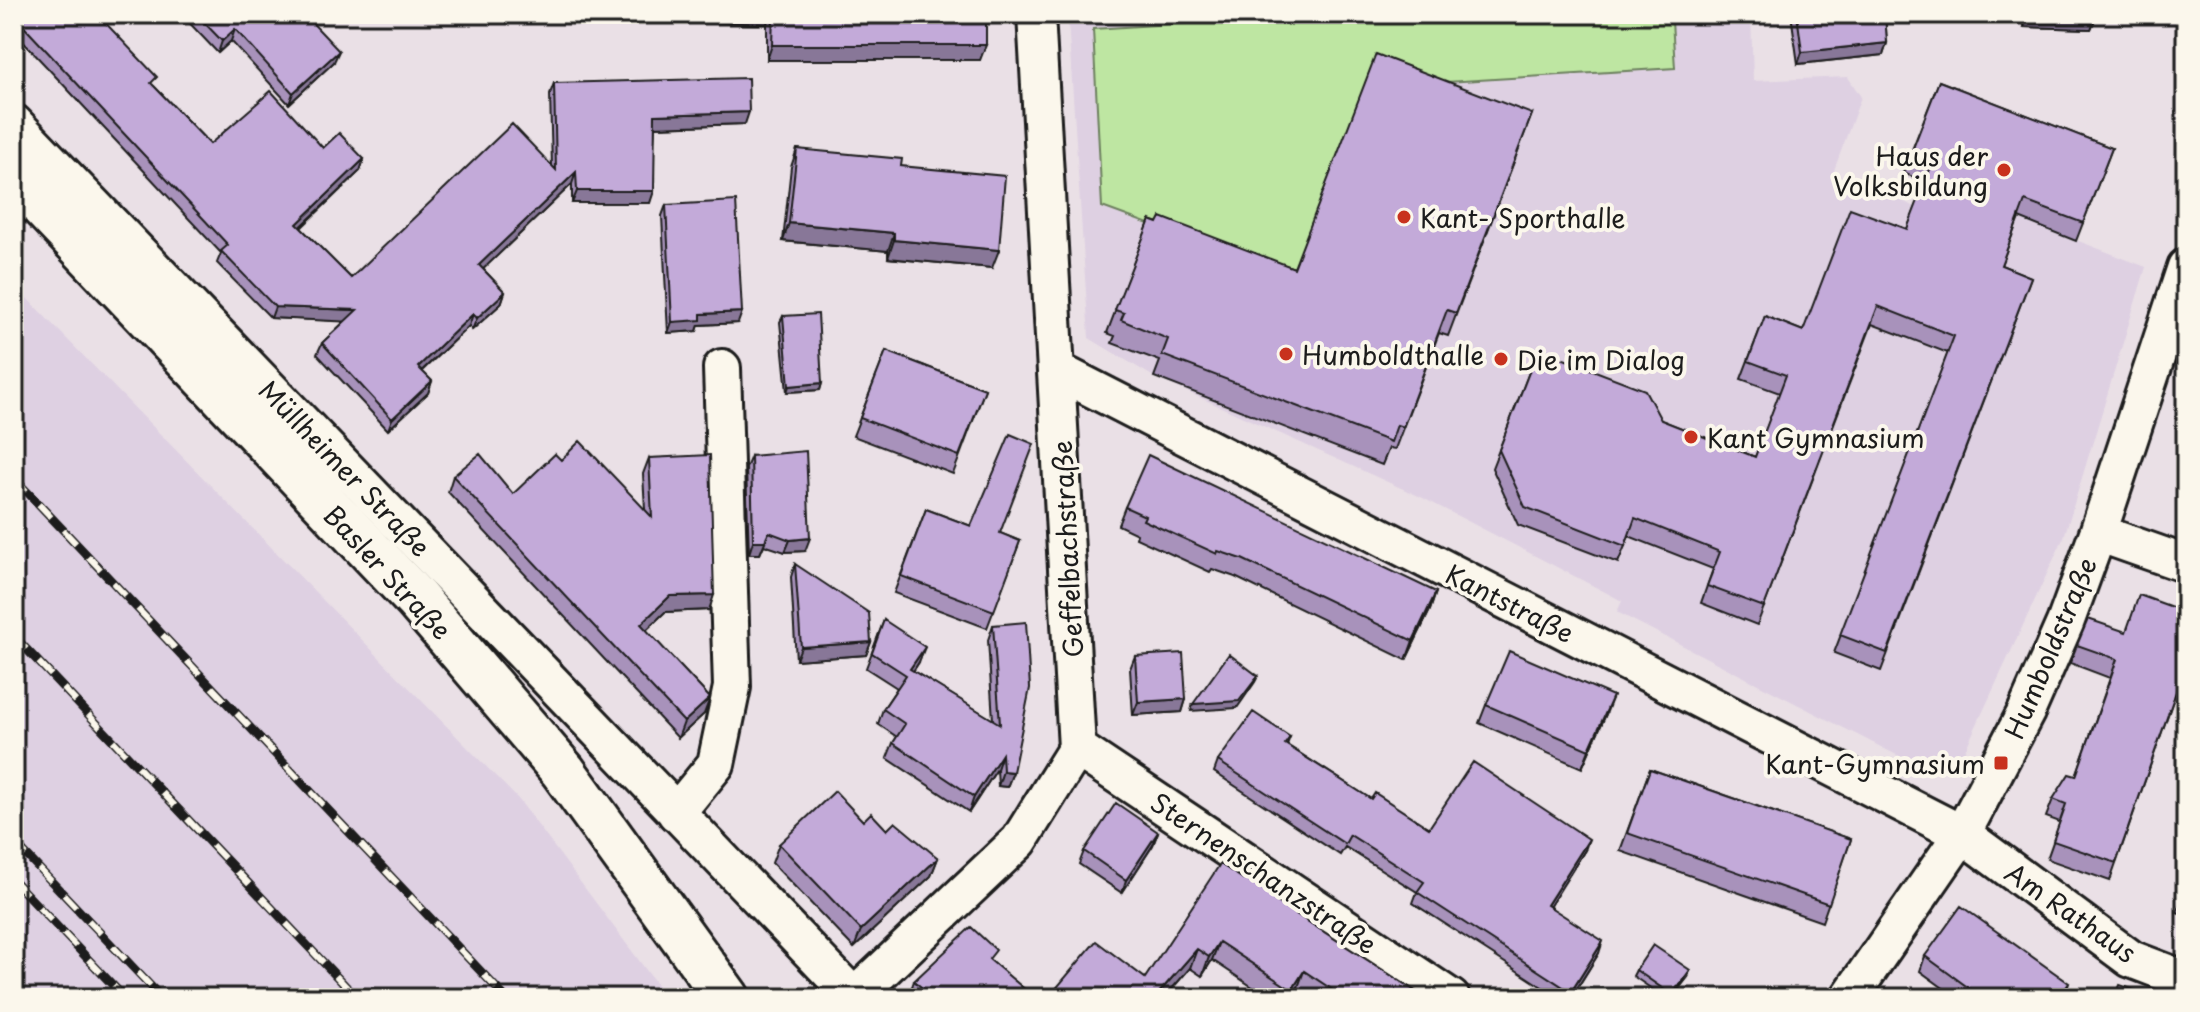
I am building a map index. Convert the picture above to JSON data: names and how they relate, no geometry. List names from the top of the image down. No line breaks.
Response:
{"streets":{"main road":["Basler Straße"],"street":["Müllheimer Straße","Geffelbachstraße","Kantstraße","Humboldstraße","Sternenschanzstraße","Am Rathaus"]},"crossings":[["Geffelbachstraße","Kantstraße"],["Geffelbachstraße","Sternenschanzstraße"],["Kantstraße","Humboldstraße"],["Kantstraße","Am Rathaus"],["Humboldstraße","Am Rathaus"]],"places":{"other":["Haus der Volksbildung","Kant- Sporthalle","Humboldthalle","Die im Dialog","Kant Gymnasium"],"transit":["Kant-Gymnasium"]}}
